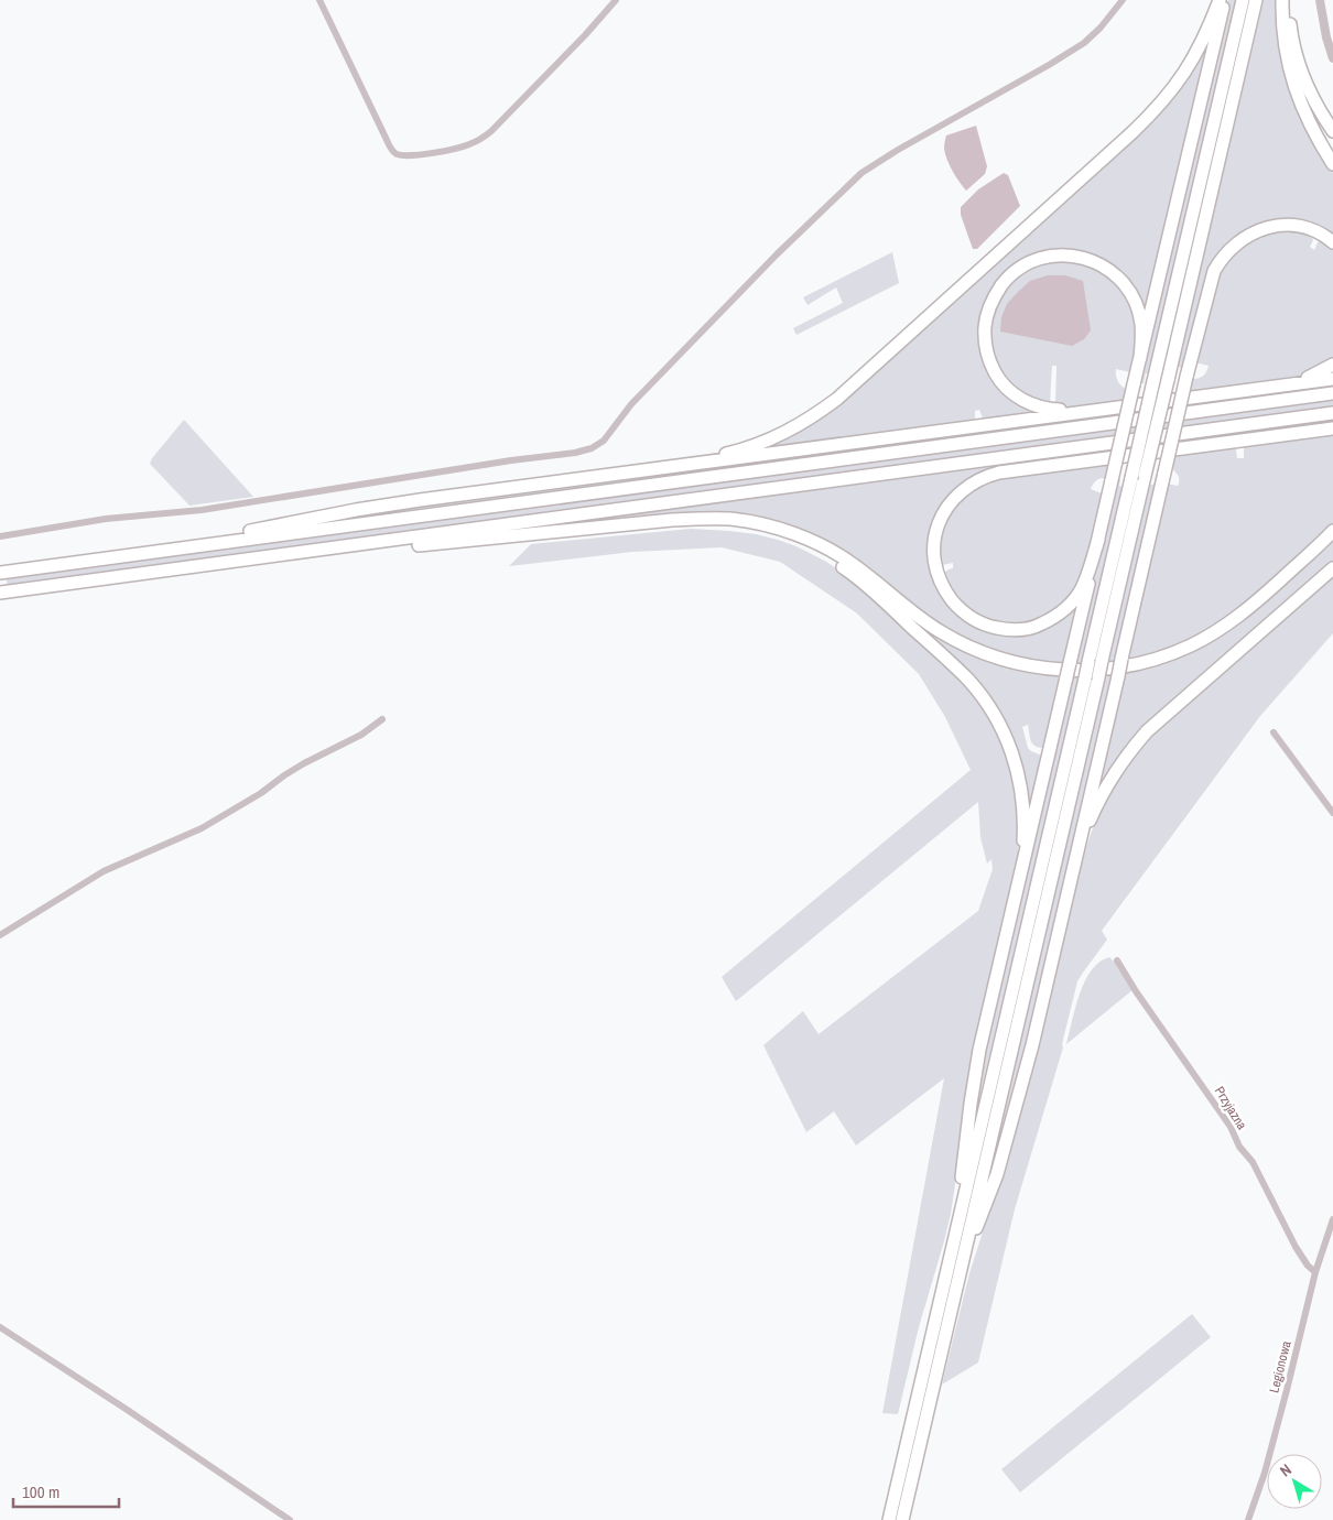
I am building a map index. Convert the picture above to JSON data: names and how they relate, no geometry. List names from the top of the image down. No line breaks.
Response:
{"streets":{"street":["Przyjazna","Legionowa"]},"crossings":[["Przyjazna","Legionowa"]],"scale_bar":"100 m","north":"top left"}
